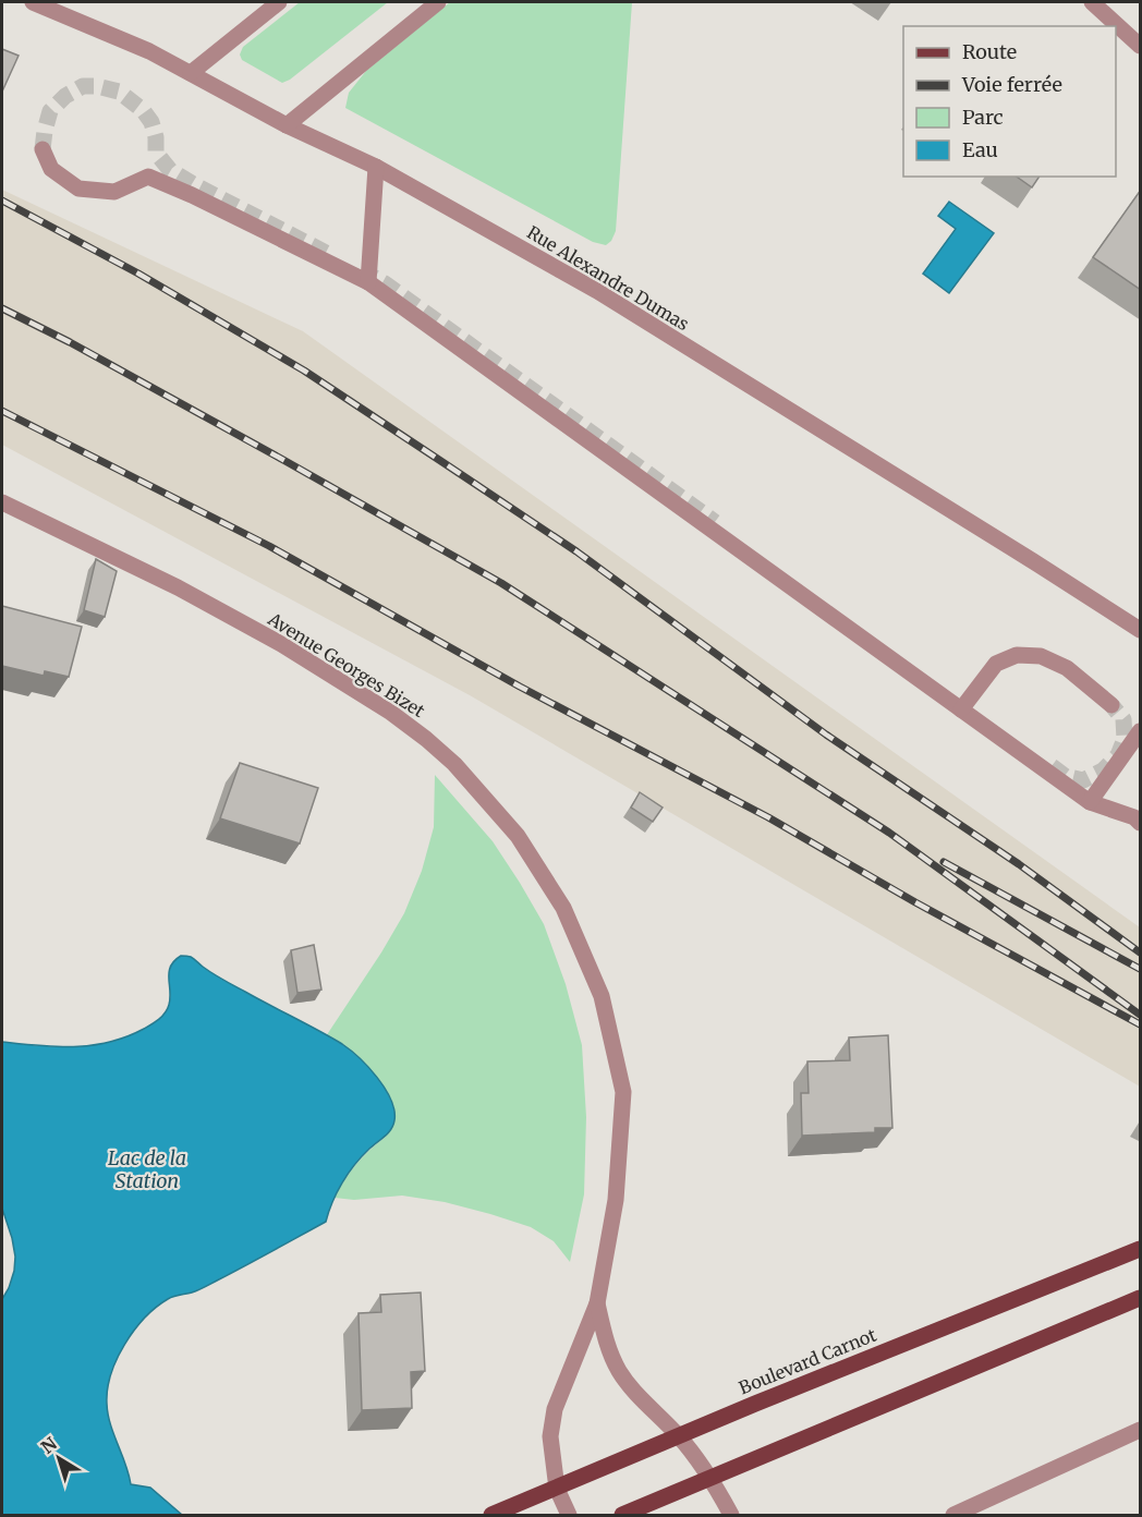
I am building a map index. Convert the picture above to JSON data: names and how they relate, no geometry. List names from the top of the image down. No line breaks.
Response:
{"streets":{"main road":["Boulevard Carnot"],"street":["Rue Alexandre Dumas","Avenue Georges Bizet"]},"crossings":[["Avenue Georges Bizet","Boulevard Carnot"]],"water":["Lac de la Station"],"legend":["Route","Voie ferrée","Parc","Eau"],"north":"top left"}
